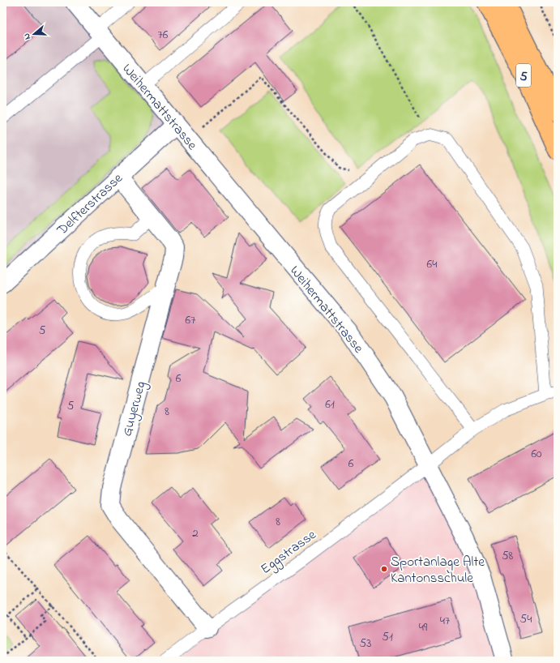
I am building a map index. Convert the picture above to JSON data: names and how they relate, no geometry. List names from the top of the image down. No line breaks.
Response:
{"streets":{"main road":["5"],"street":["Weihermattstrasse","Delfterstrasse","Guyerweg"],"lane":["Eggstrasse"]},"crossings":[["Weihermattstrasse","Delfterstrasse"],["Weihermattstrasse","Eggstrasse"],["Delfterstrasse","Guyerweg"],["Guyerweg","Eggstrasse"]],"places":["Sportanlage Alte Kantonsschule"],"house_numbers":["76","64","67","5","6","61","5","8","60","6","8","2","58","54","47","49","51","53"],"north":"left"}
